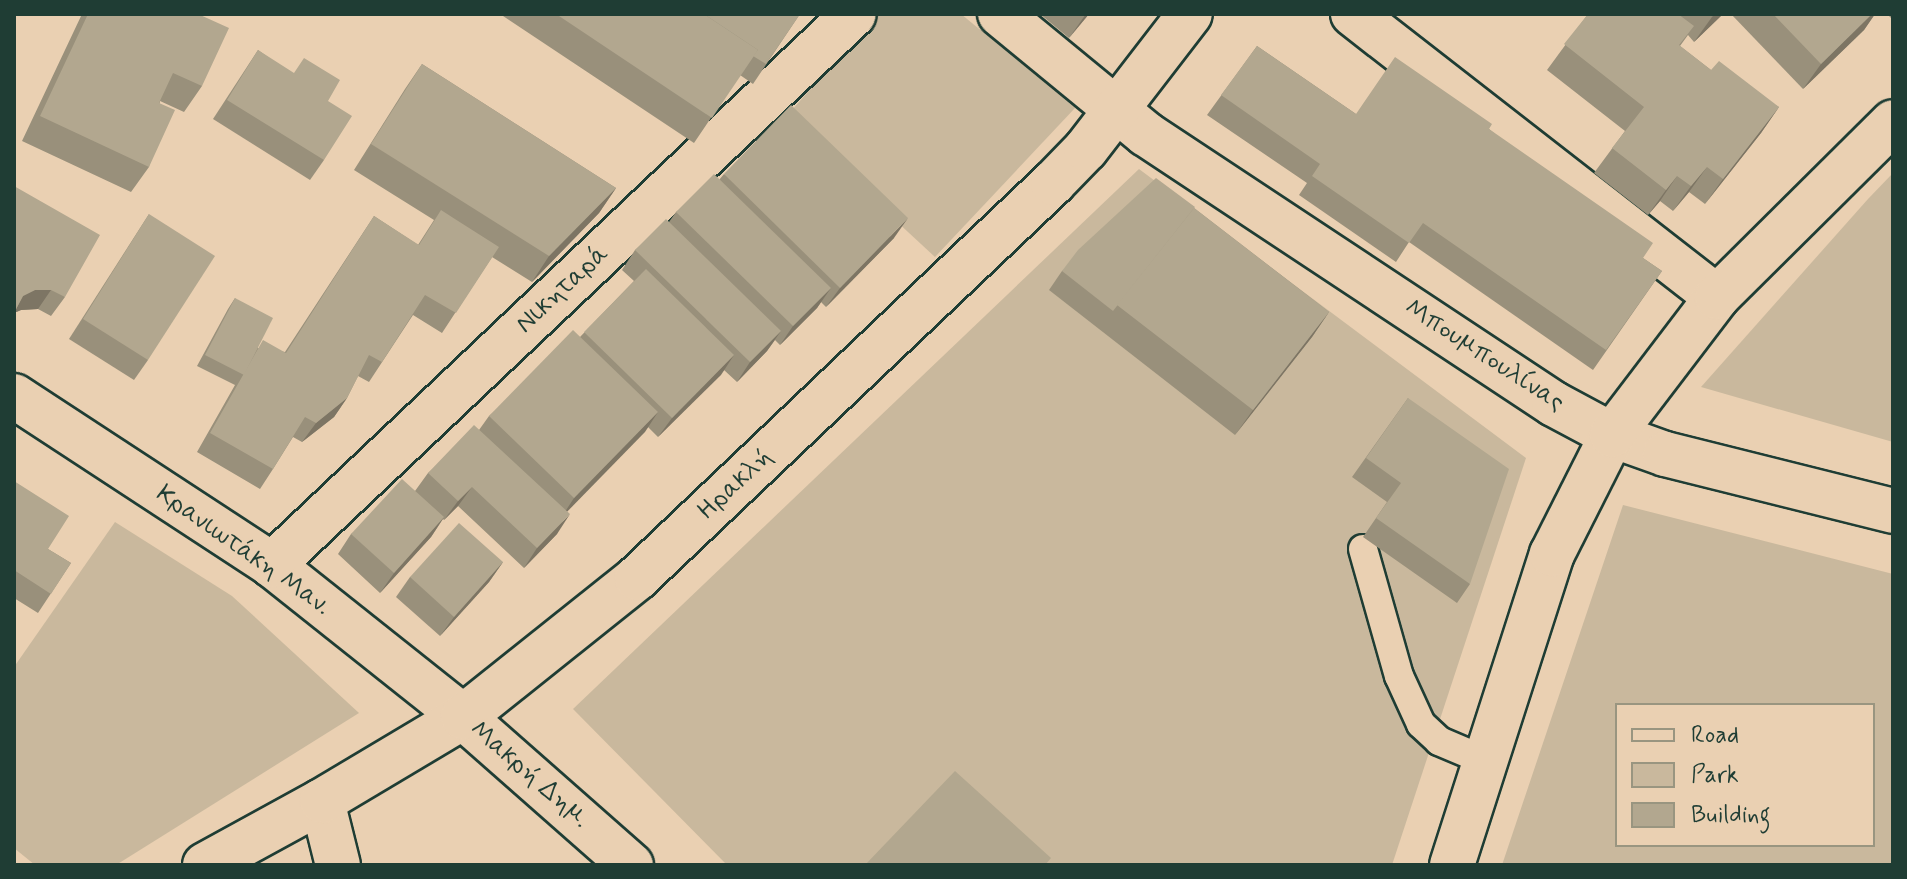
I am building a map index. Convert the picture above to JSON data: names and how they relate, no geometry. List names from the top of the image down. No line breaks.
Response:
{"streets":{"street":["Νικηταρά","Μπουμπουλίνας","Ηρακλή","Κρανιωτάκη Μαν.","Μακρή Δημ."]},"crossings":[["Νικηταρά","Κρανιωτάκη Μαν."],["Μπουμπουλίνας","Ηρακλή"],["Ηρακλή","Κρανιωτάκη Μαν."],["Ηρακλή","Μακρή Δημ."],["Κρανιωτάκη Μαν.","Μακρή Δημ."]],"legend":["Road","Park","Building"]}
